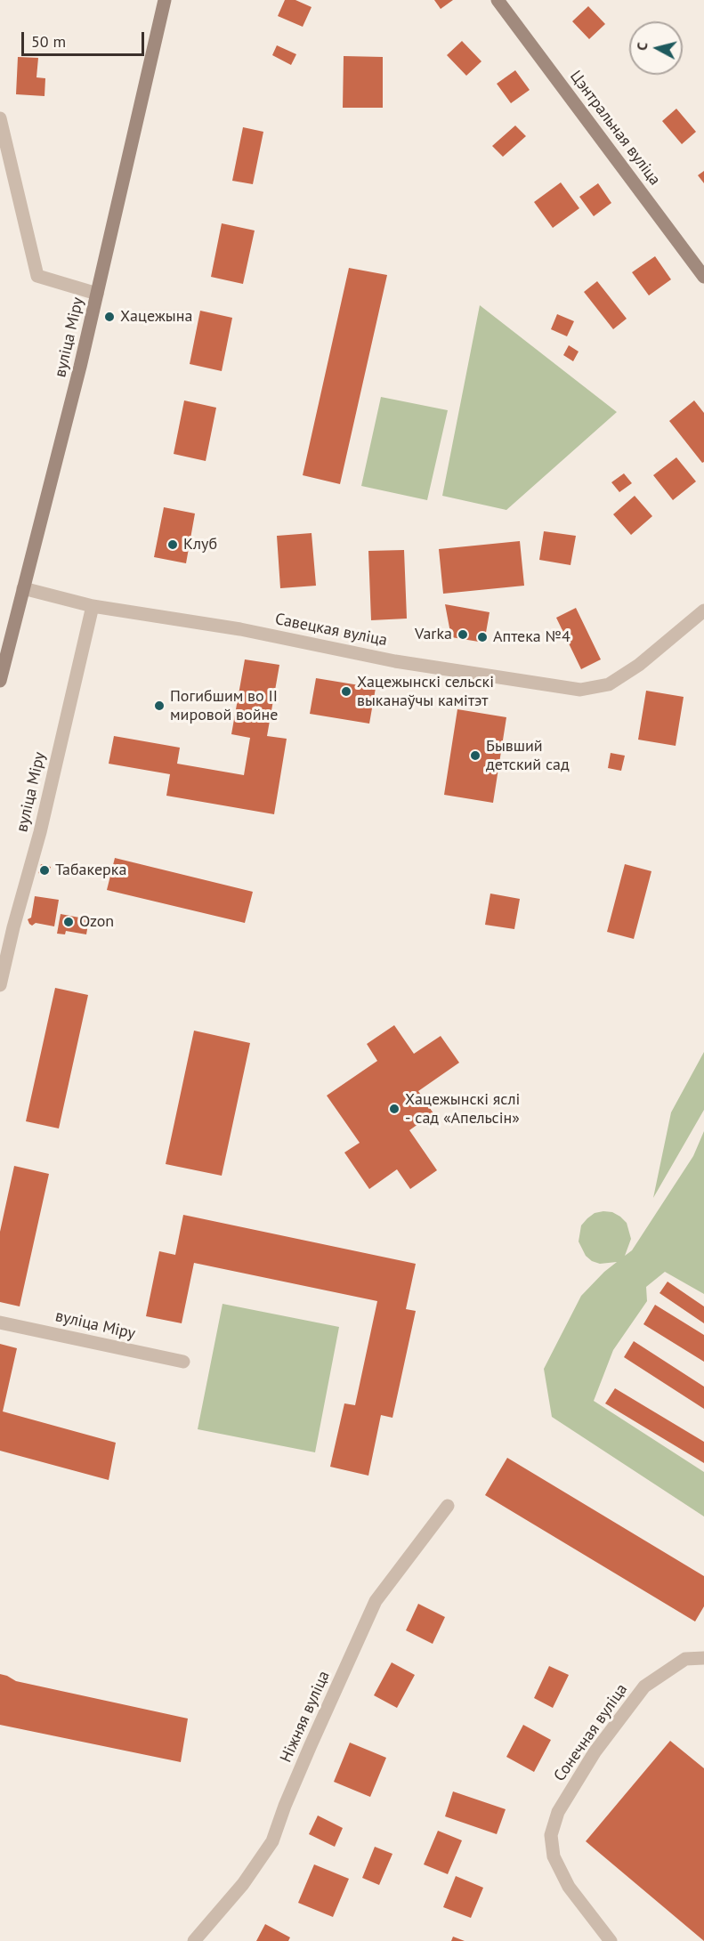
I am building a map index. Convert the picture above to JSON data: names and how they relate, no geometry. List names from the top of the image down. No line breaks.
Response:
{"streets":{"main road":["Цэнтральная вуліца","вуліца Міру"],"street":["Савецкая вуліца","Ніжняя вуліца","Сонечная вуліца"]},"crossings":[["вуліца Міру","Савецкая вуліца"]],"places":["Хацежына","Клуб","Varka","Аптека №4","Хацежынскі сельскі выканаўчы камітэт","Погибшим во II мировой войне","Бывший детский сад","Табакерка","Ozon","Хацежынскі яслі - сад «Апельсін»"],"scale_bar":"50 m","north":"left"}
